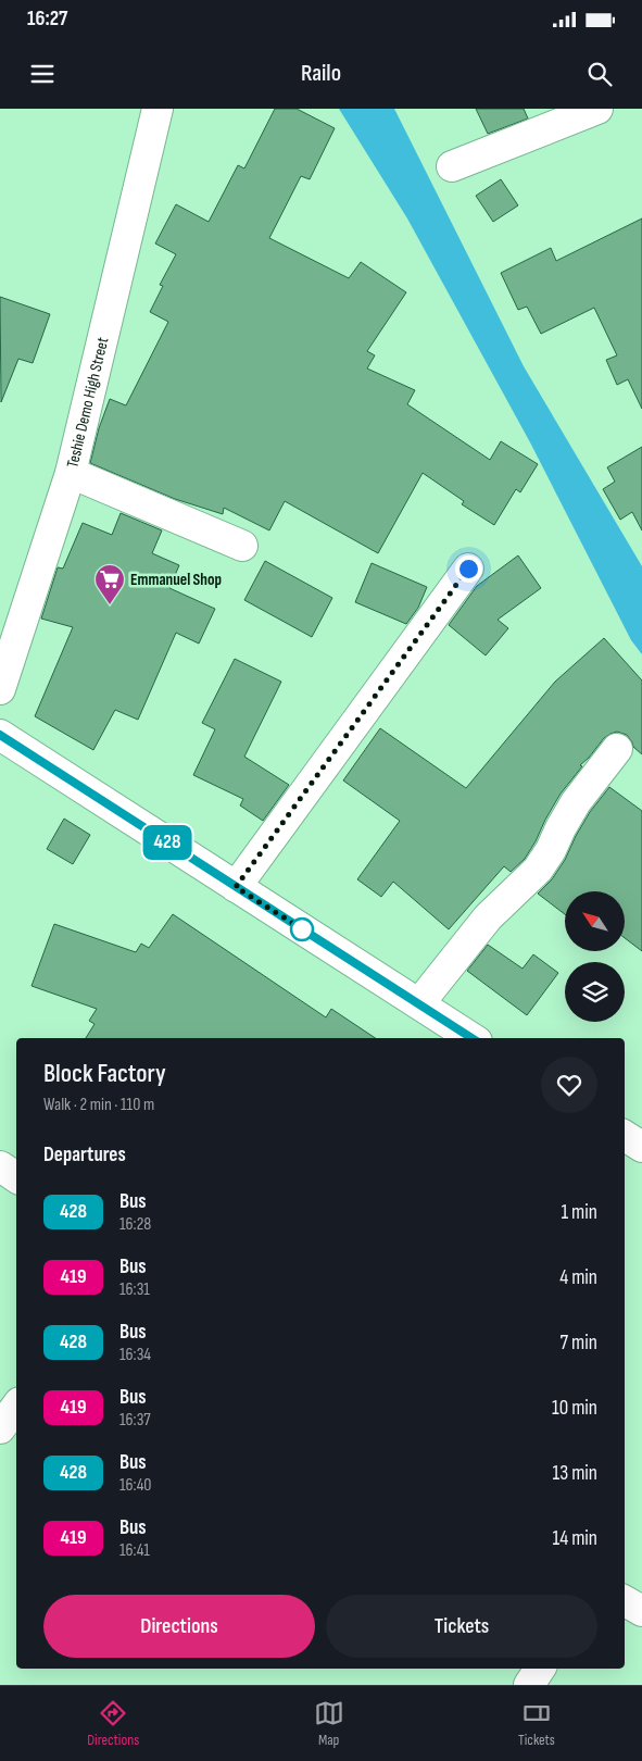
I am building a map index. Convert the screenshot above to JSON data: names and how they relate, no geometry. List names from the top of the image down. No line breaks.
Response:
{"streets":{"street":["Teshie Demo High Street"]},"places":{"supermarket":["Emmanuel Shop"]},"lines":["bus line 428"],"north":"top left","page":{"status":"16:27","header":"Railo","on_map":"428","heading":[["Block Factory","Walk · 2 min · 110 m"],"Departures"],"list":[{"mark":"428","name":"Bus","note":"16:28","value":"1 min"},{"mark":"419","name":"Bus","note":"16:31","value":"4 min"},{"mark":"428","name":"Bus","note":"16:34","value":"7 min"},{"mark":"419","name":"Bus","note":"16:37","value":"10 min"},{"mark":"428","name":"Bus","note":"16:40","value":"13 min"},{"mark":"419","name":"Bus","note":"16:41","value":"14 min"}],"buttons":["Directions","Tickets"],"tabs":["Directions","Map","Tickets"]}}
